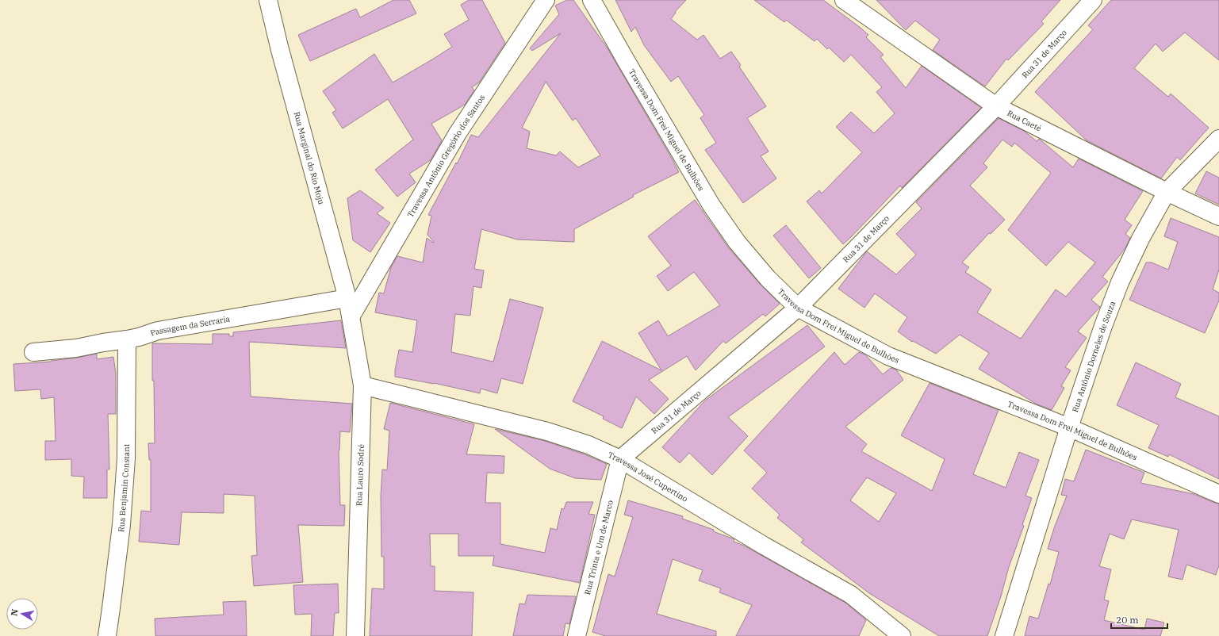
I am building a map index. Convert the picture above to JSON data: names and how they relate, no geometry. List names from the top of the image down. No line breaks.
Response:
{"streets":{"street":["Rua 31 de Março","Rua Caeté","Travessa Dom Frei Miguel de Bulhões","Travessa Antônio Gregório dos Santos","Rua Marginal do Rio Moju","Passagem da Serraria","Rua Antônio Dorneles de Souza","Rua Lauro Sodré","Travessa José Cupertino","Rua Benjamin Constant","Rua Trinta e Um de Marco"]},"crossings":[["Rua 31 de Março","Rua Caeté"],["Rua 31 de Março","Travessa Dom Frei Miguel de Bulhões"],["Rua 31 de Março","Travessa José Cupertino"],["Rua 31 de Março","Rua Trinta e Um de Marco"],["Rua Caeté","Rua Antônio Dorneles de Souza"],["Travessa Dom Frei Miguel de Bulhões","Rua Antônio Dorneles de Souza"],["Travessa Antônio Gregório dos Santos","Rua Marginal do Rio Moju"],["Travessa Antônio Gregório dos Santos","Rua Lauro Sodré"],["Rua Marginal do Rio Moju","Passagem da Serraria"],["Rua Marginal do Rio Moju","Rua Lauro Sodré"],["Passagem da Serraria","Rua Benjamin Constant"],["Rua Lauro Sodré","Travessa José Cupertino"],["Travessa José Cupertino","Rua Trinta e Um de Marco"]],"scale_bar":"20 m","north":"left"}
